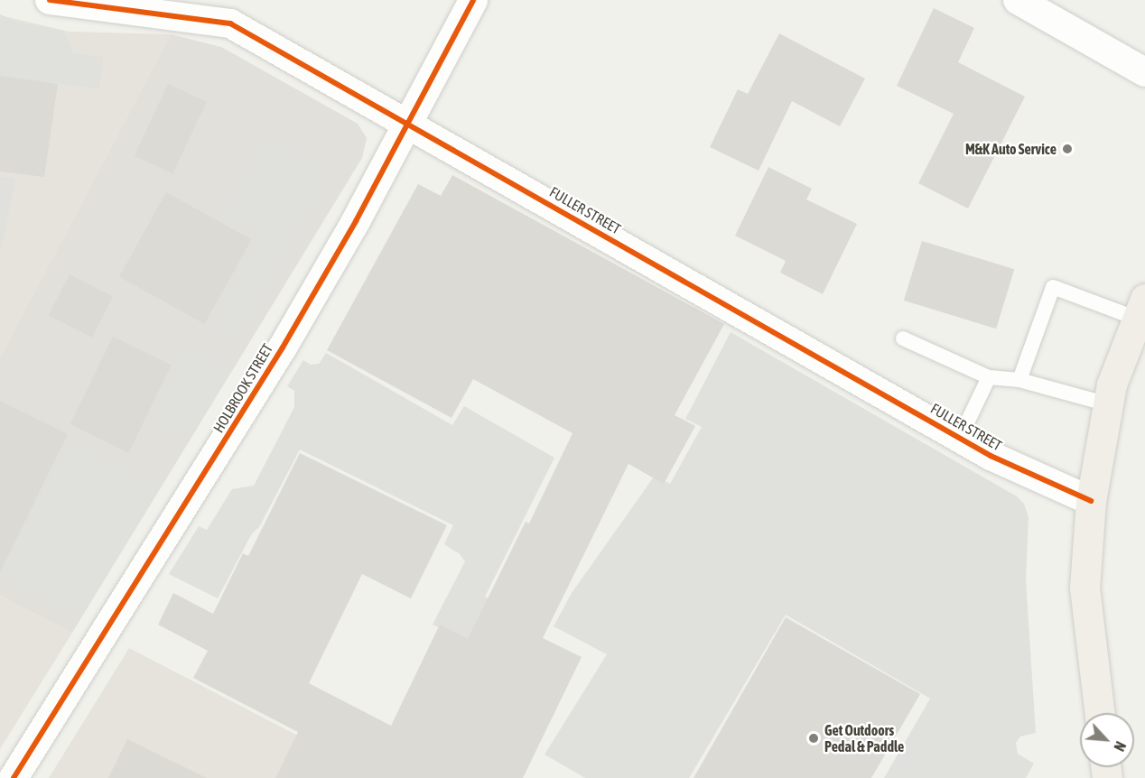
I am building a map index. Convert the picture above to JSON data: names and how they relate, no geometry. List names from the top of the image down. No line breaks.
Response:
{"streets":{"street":["FULLER STREET","HOLBROOK STREET"]},"crossings":[["FULLER STREET","HOLBROOK STREET"]],"places":["M&K Auto Service","Get Outdoors Pedal & Paddle"],"north":"bottom right"}
